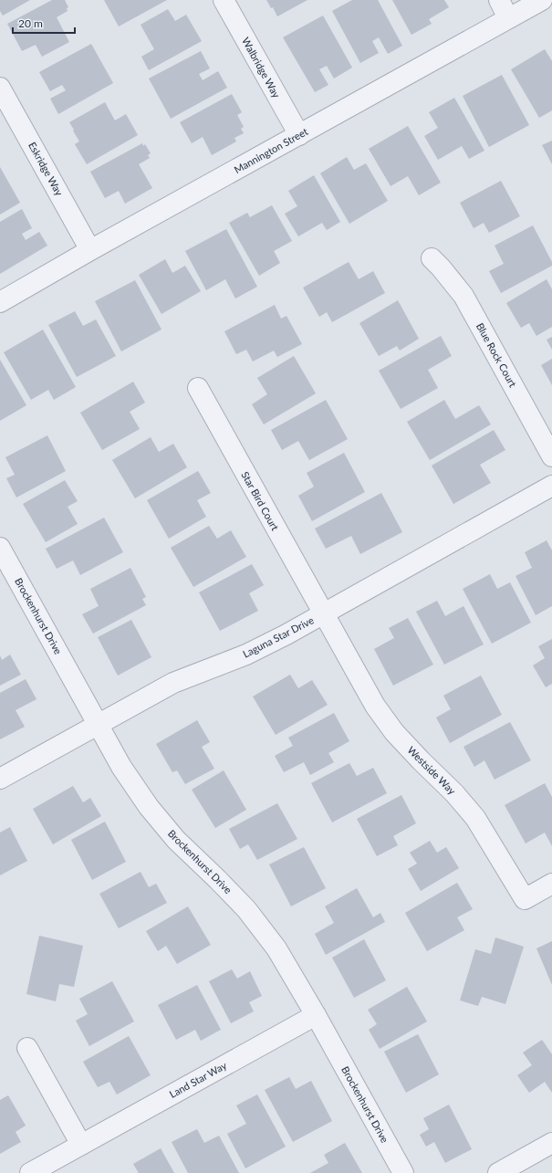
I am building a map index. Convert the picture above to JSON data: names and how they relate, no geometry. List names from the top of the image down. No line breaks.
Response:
{"streets":{"street":["Walbridge Way","Mannington Street","Eskridge Way","Blue Rock Court","Star Bird Court","Brockenhurst Drive","Laguna Star Drive","Westside Way","Land Star Way"]},"crossings":[["Walbridge Way","Mannington Street"],["Mannington Street","Eskridge Way"],["Star Bird Court","Laguna Star Drive"],["Star Bird Court","Westside Way"],["Brockenhurst Drive","Laguna Star Drive"],["Brockenhurst Drive","Land Star Way"],["Laguna Star Drive","Westside Way"]],"scale_bar":"20 m"}
